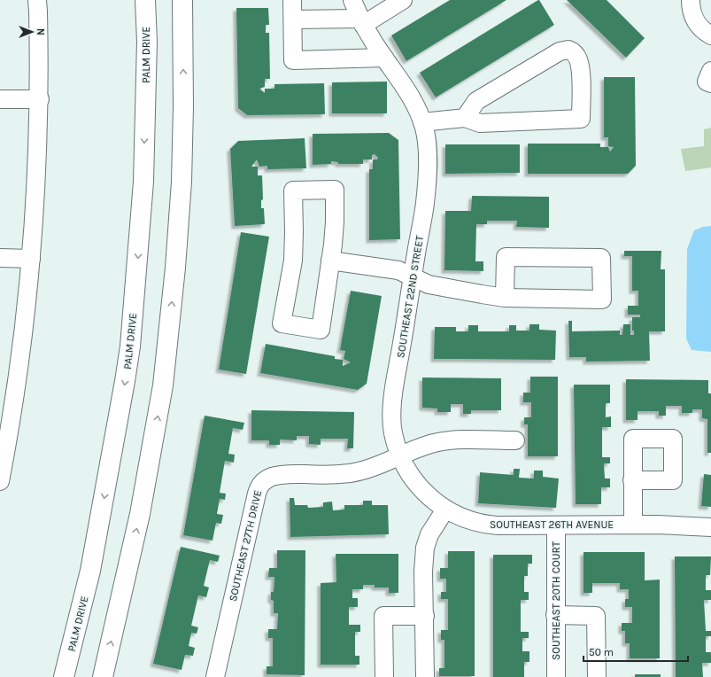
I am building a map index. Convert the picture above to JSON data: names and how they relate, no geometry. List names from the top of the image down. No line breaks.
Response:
{"streets":{"main road":["PALM DRIVE"],"street":["SOUTHEAST 22ND STREET","SOUTHEAST 26TH AVENUE","SOUTHEAST 27TH DRIVE","SOUTHEAST 20TH COURT"]},"crossings":[["SOUTHEAST 22ND STREET","SOUTHEAST 26TH AVENUE"],["SOUTHEAST 22ND STREET","SOUTHEAST 27TH DRIVE"],["SOUTHEAST 26TH AVENUE","SOUTHEAST 27TH DRIVE"],["SOUTHEAST 26TH AVENUE","SOUTHEAST 20TH COURT"]],"scale_bar":"50 m","north":"right"}
